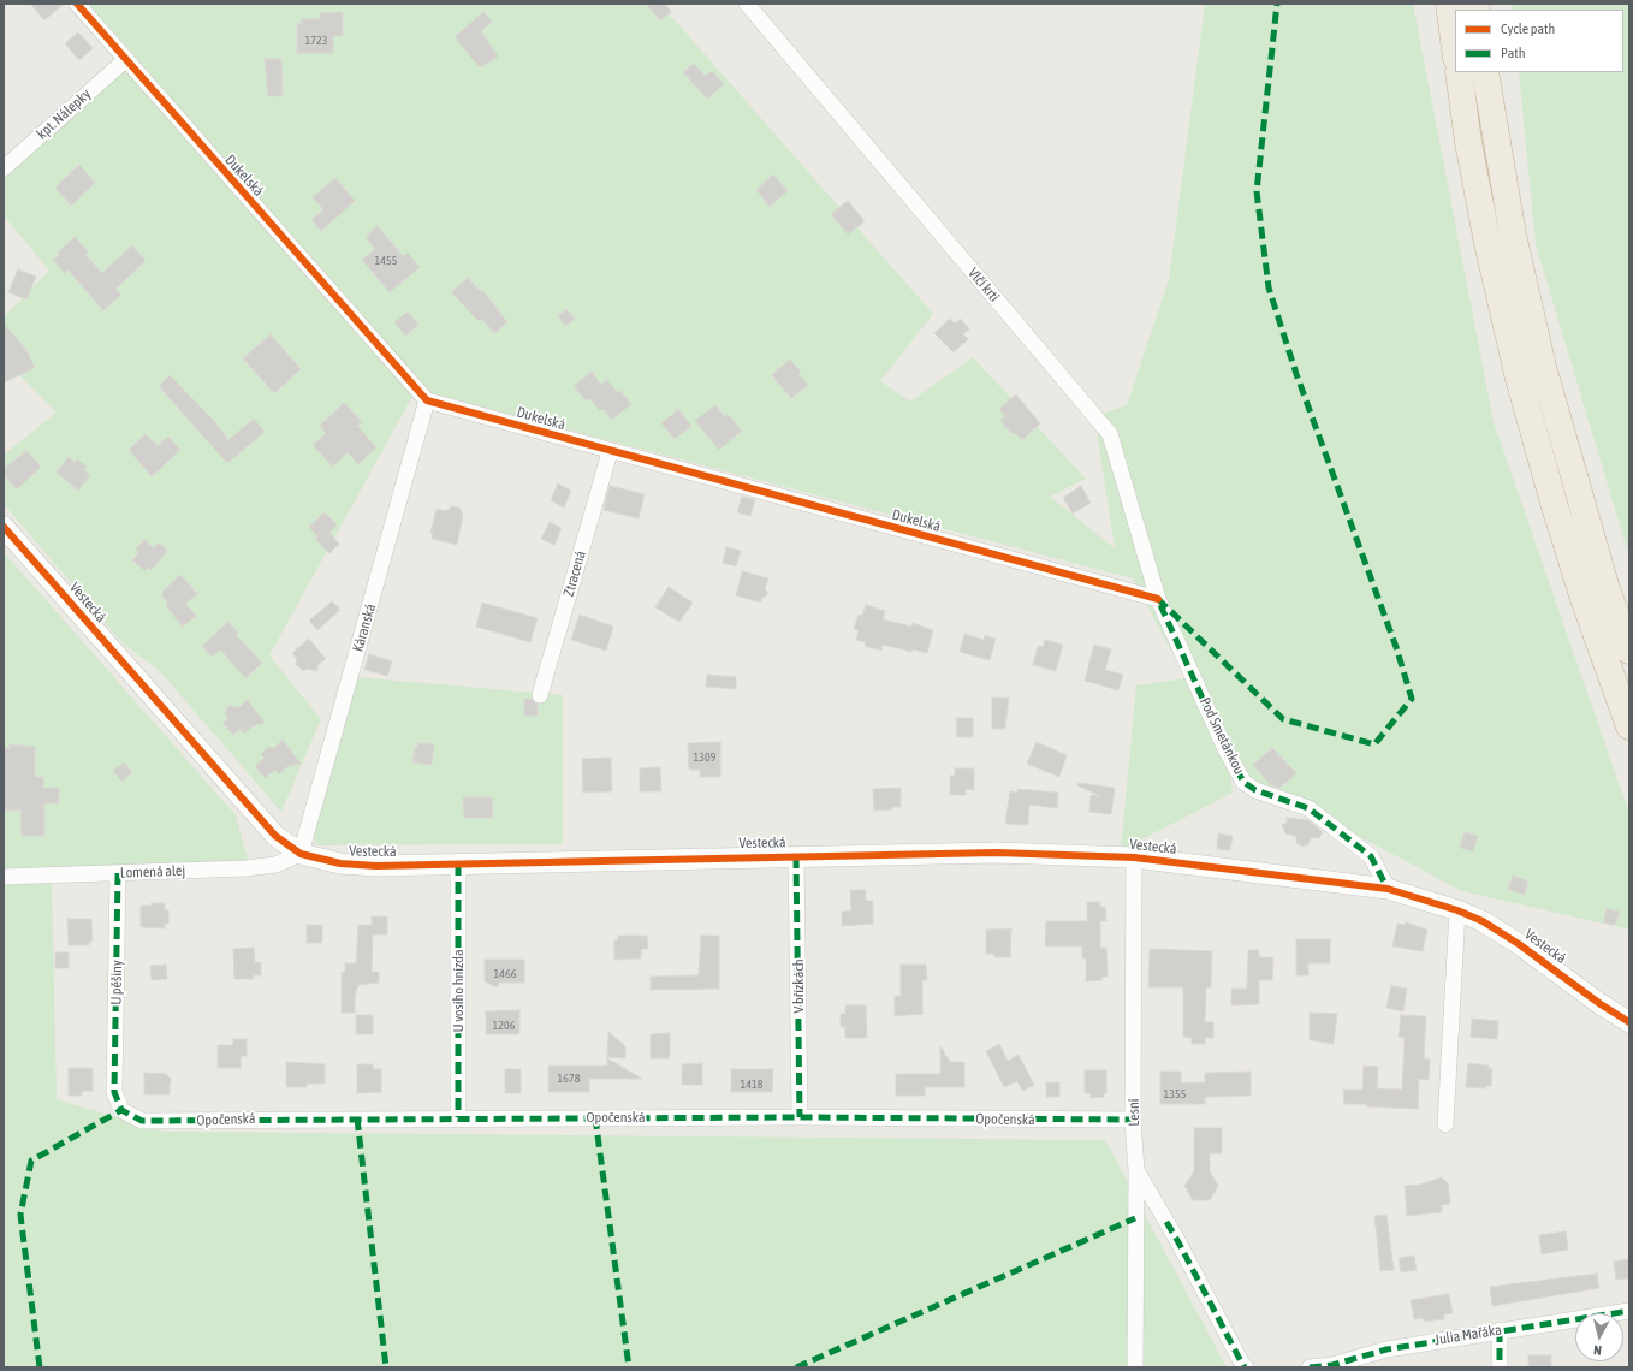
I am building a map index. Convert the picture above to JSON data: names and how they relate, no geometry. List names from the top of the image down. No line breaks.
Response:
{"streets":{"street":["kpt. Nálepky","Dukelská","Vlčí krtí","Ztracená","Vestecká","Káranská","Pod Smetánkou","Lomená alej","U pěšiny","V břízkách","U vosího hnízda","Lesní","Opočenská","Julia Mařáka"]},"crossings":[["kpt. Nálepky","Dukelská"],["Dukelská","Vlčí krtí"],["Dukelská","Ztracená"],["Dukelská","Káranská"],["Dukelská","Pod Smetánkou"],["Vlčí krtí","Pod Smetánkou"],["Vestecká","Káranská"],["Vestecká","Pod Smetánkou"],["Vestecká","Lomená alej"],["Vestecká","V břízkách"],["Vestecká","U vosího hnízda"],["Vestecká","Lesní"],["Káranská","Lomená alej"],["Lomená alej","U pěšiny"],["U pěšiny","Opočenská"],["V břízkách","Opočenská"],["U vosího hnízda","Opočenská"],["Lesní","Opočenská"]],"house_numbers":["1723","1455","1309","1466","1206","1678","1418","1355"],"legend":["Cycle path","Path"],"north":"bottom"}
